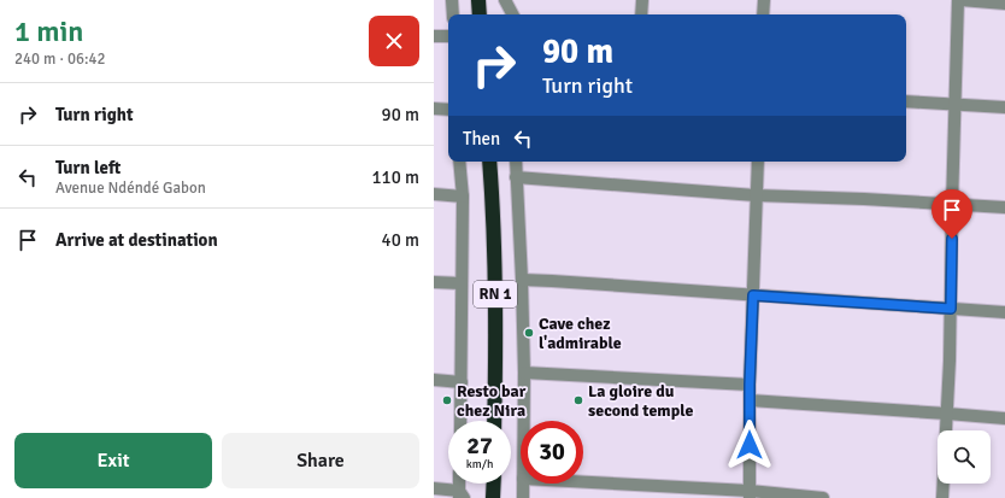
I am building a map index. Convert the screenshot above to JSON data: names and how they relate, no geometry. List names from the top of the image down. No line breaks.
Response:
{"streets":{"highway":["RN 1"]},"places":["Cave chez l'admirable","Resto bar chez Nira","La gloire du second temple"],"page":{"heading":["1 min","240 m · 06:42"],"turn":["90 m","Turn right"],"list":[{"name":"Turn right","value":"90 m"},{"name":"Turn left","note":"Avenue Ndéndé Gabon","value":"110 m"},{"name":"Arrive at destination","value":"40 m"}],"then":"Then","speed":"27 km/h","limit":"30","buttons":["Exit","Share"]}}
